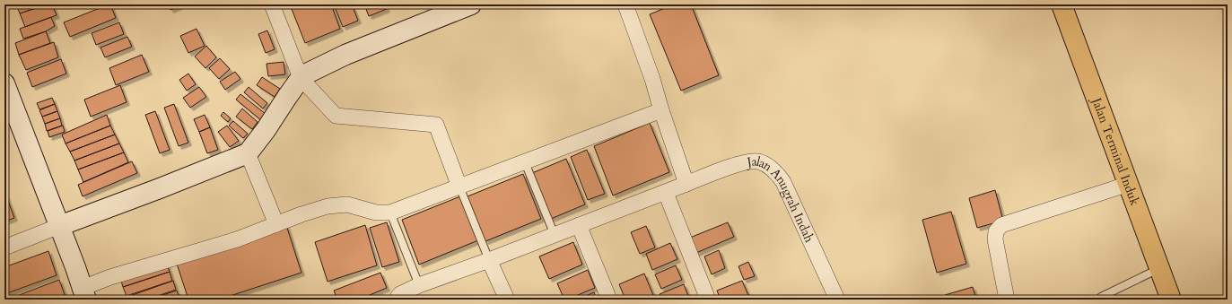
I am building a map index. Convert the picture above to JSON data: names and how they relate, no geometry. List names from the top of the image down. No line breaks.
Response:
{"streets":{"highway":["Jalan Terminal Induk"],"street":["Jalan Anugrah Indah"]}}
